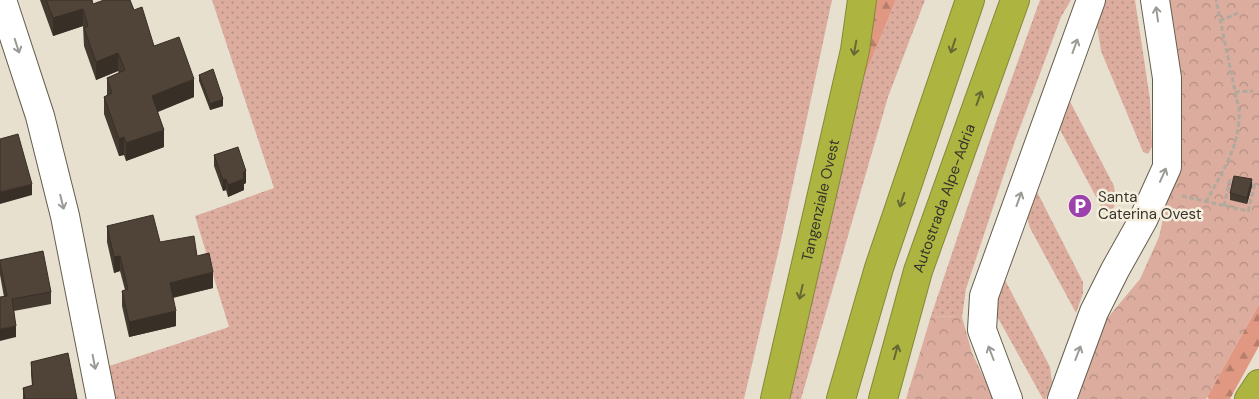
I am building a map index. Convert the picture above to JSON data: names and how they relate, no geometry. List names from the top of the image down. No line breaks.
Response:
{"streets":{"highway":["Autostrada Alpe-Adria","Tangenziale Ovest"]},"places":{"parking":["Santa Caterina Ovest"]}}
